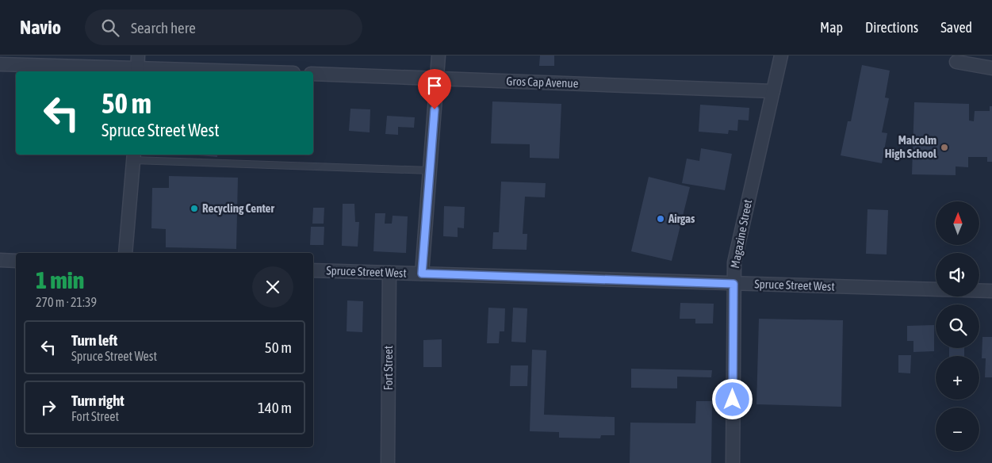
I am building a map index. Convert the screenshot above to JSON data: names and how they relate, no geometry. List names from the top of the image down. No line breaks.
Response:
{"streets":{"street":["Gros Cap Avenue","Magazine Street","Spruce Street West","Fort Street"]},"crossings":[["Gros Cap Avenue","Magazine Street"],["Magazine Street","Spruce Street West"],["Spruce Street West","Fort Street"]],"places":["Malcolm High School","Recycling Center","Airgas"],"north":"top","page":{"header":"Navio","search":"Search here","nav":["Map","Directions","Saved"],"turn":["50 m","Spruce Street West"],"map_buttons":["+","−"],"heading":["1 min","270 m · 21:39"],"list":[{"name":"Turn left","note":"Spruce Street West","value":"50 m"},{"name":"Turn right","note":"Fort Street","value":"140 m"}]}}
